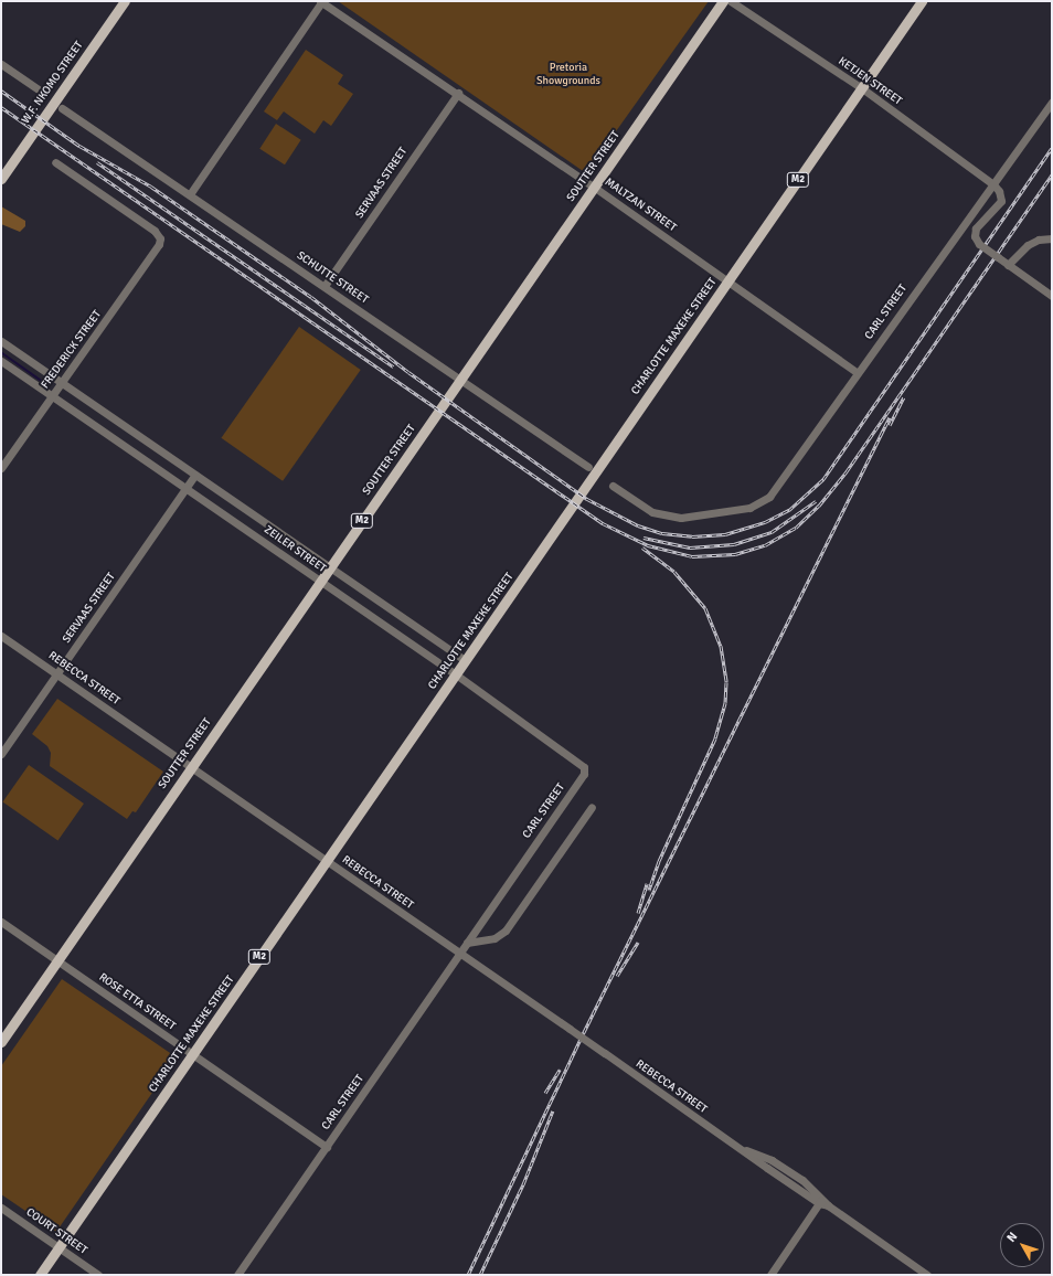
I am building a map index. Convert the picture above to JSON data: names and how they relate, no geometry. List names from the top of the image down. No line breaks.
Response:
{"streets":{"main road":["W.F. NKOMO STREET","SOUTTER STREET","M2","CHARLOTTE MAXEKE STREET"],"street":["KETJEN STREET","SERVAAS STREET","MALTZAN STREET","SCHUTTE STREET","CARL STREET","FREDERICK STREET","ZEILER STREET","REBECCA STREET","ROSE ETTA STREET","COURT STREET"]},"crossings":[["KETJEN STREET","CARL STREET"],["KETJEN STREET","CHARLOTTE MAXEKE STREET"],["SOUTTER STREET","MALTZAN STREET"],["SOUTTER STREET","SCHUTTE STREET"],["SOUTTER STREET","ZEILER STREET"],["SOUTTER STREET","REBECCA STREET"],["SOUTTER STREET","ROSE ETTA STREET"],["SERVAAS STREET","MALTZAN STREET"],["SERVAAS STREET","SCHUTTE STREET"],["SERVAAS STREET","ZEILER STREET"],["SERVAAS STREET","REBECCA STREET"],["MALTZAN STREET","CARL STREET"],["MALTZAN STREET","CHARLOTTE MAXEKE STREET"],["CARL STREET","ZEILER STREET"],["CARL STREET","REBECCA STREET"],["CARL STREET","ROSE ETTA STREET"],["CHARLOTTE MAXEKE STREET","ZEILER STREET"],["CHARLOTTE MAXEKE STREET","REBECCA STREET"],["CHARLOTTE MAXEKE STREET","ROSE ETTA STREET"],["CHARLOTTE MAXEKE STREET","COURT STREET"],["FREDERICK STREET","ZEILER STREET"]],"parks":["Pretoria Showgrounds"],"north":"top left"}
